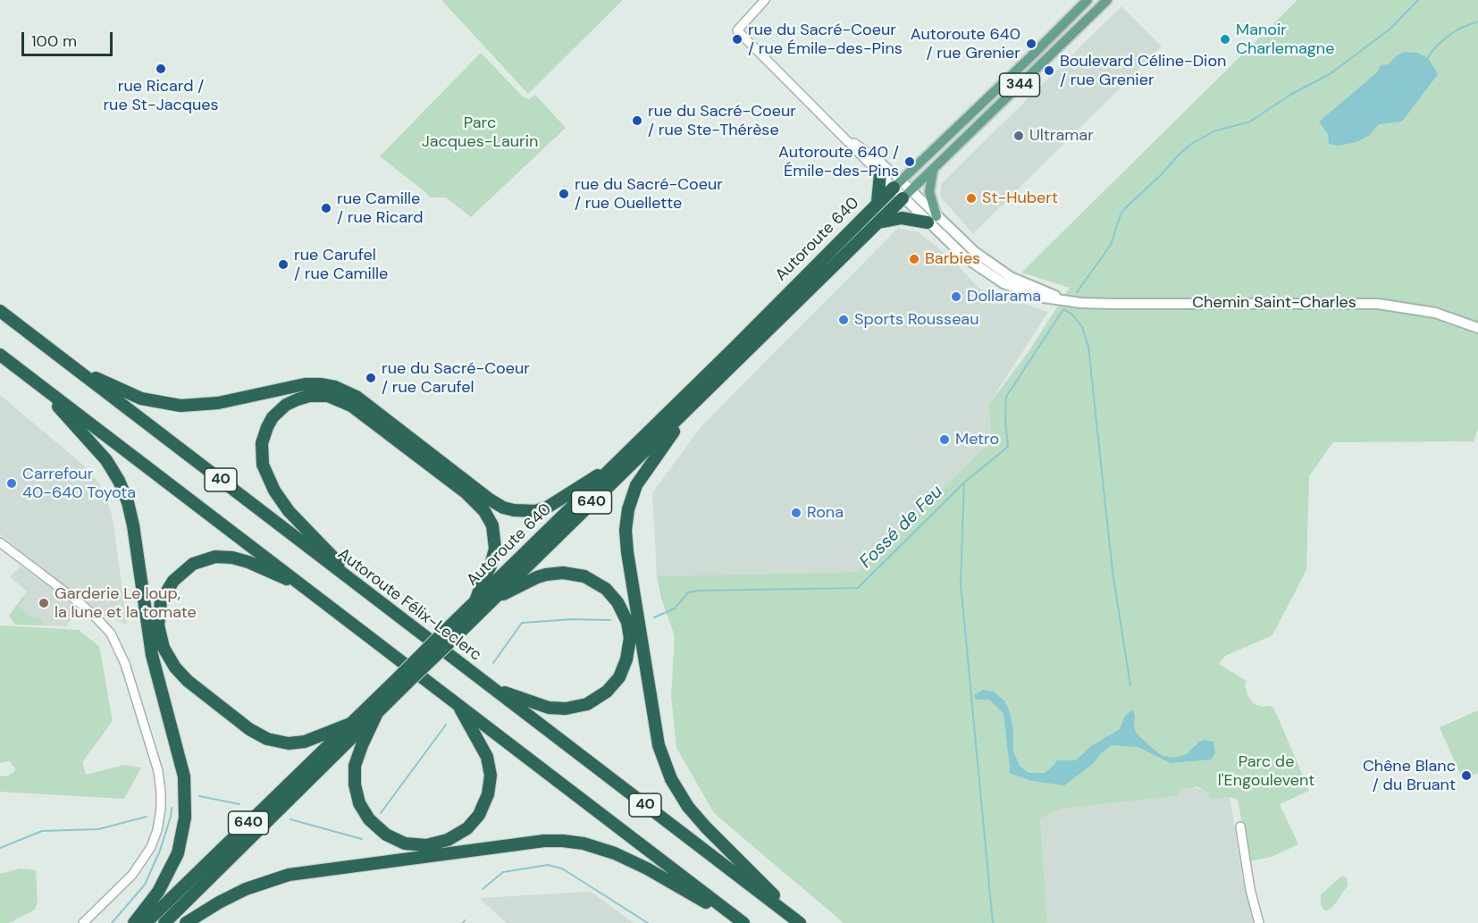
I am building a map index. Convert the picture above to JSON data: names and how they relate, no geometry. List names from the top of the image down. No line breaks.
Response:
{"streets":{"highway":["Autoroute 640","40","640","Autoroute Félix-Leclerc"],"main road":["344","Chemin Saint-Charles"]},"crossings":[["344","Autoroute 640"],["344","Chemin Saint-Charles"],["Autoroute 640","Chemin Saint-Charles"]],"water":["Fossé de Feu"],"parks":["Parc Jacques-Laurin","Parc de l'Engoulevent"],"places":["rue du Sacré-Coeur / rue Émile-des-Pins","Manoir Charlemagne","Autoroute 640 / rue Grenier","rue Ricard / rue St-Jacques","Boulevard Céline-Dion / rue Grenier","rue du Sacré-Coeur / rue Ste-Thérèse","Ultramar","Autoroute 640 / Émile-des-Pins","rue du Sacré-Coeur / rue Ouellette","St-Hubert","rue Camille / rue Ricard","Barbies","rue Carufel / rue Camille","Dollarama","Sports Rousseau","rue du Sacré-Coeur / rue Carufel","Metro","Carrefour 40-640 Toyota","Rona","Garderie Le loup, la lune et la tomate","Chêne Blanc / du Bruant"],"scale_bar":"100 m"}
